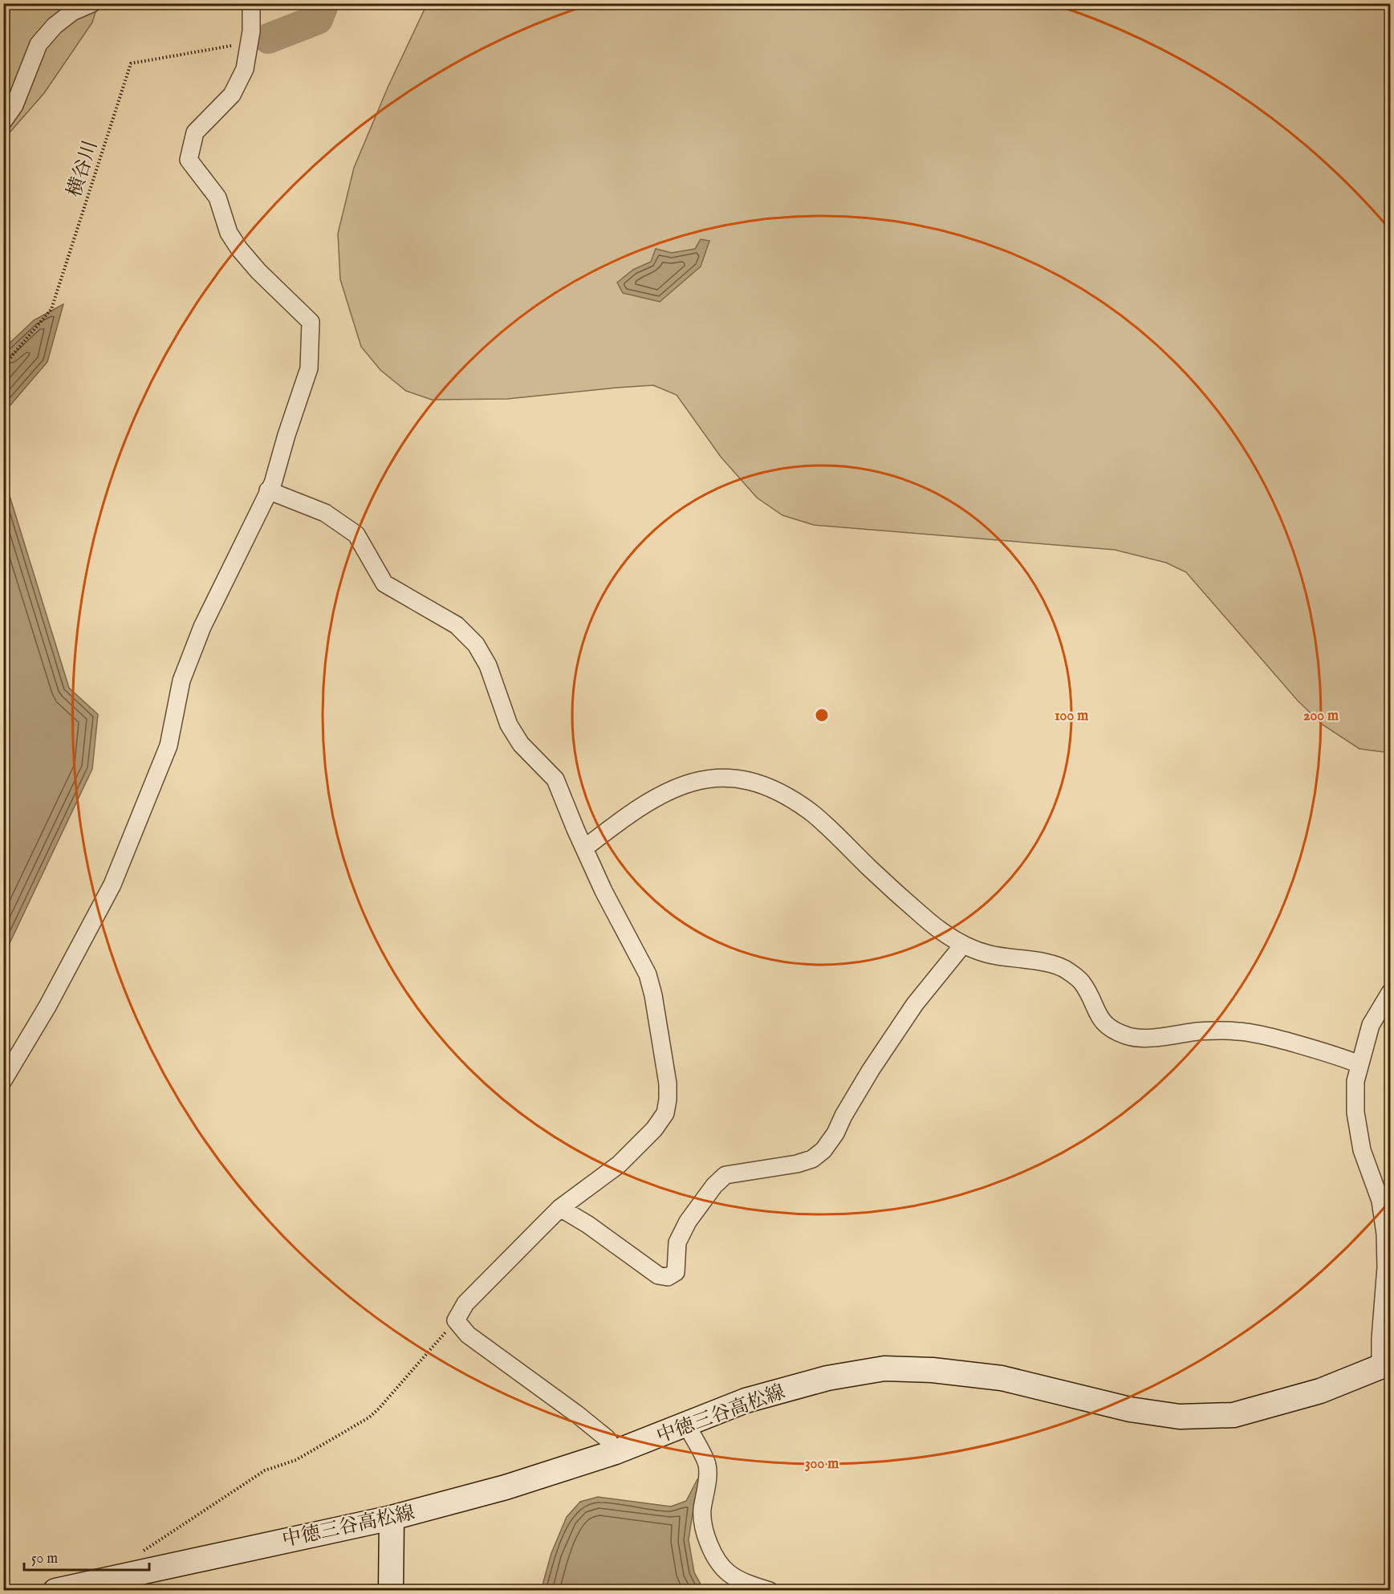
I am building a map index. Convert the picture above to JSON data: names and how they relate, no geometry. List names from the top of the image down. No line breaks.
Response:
{"streets":{"main road":["中徳三谷高松線"],"path":["横谷川"]},"scale_bar":"50 m","rings":["100 m","200 m","300 m"]}
